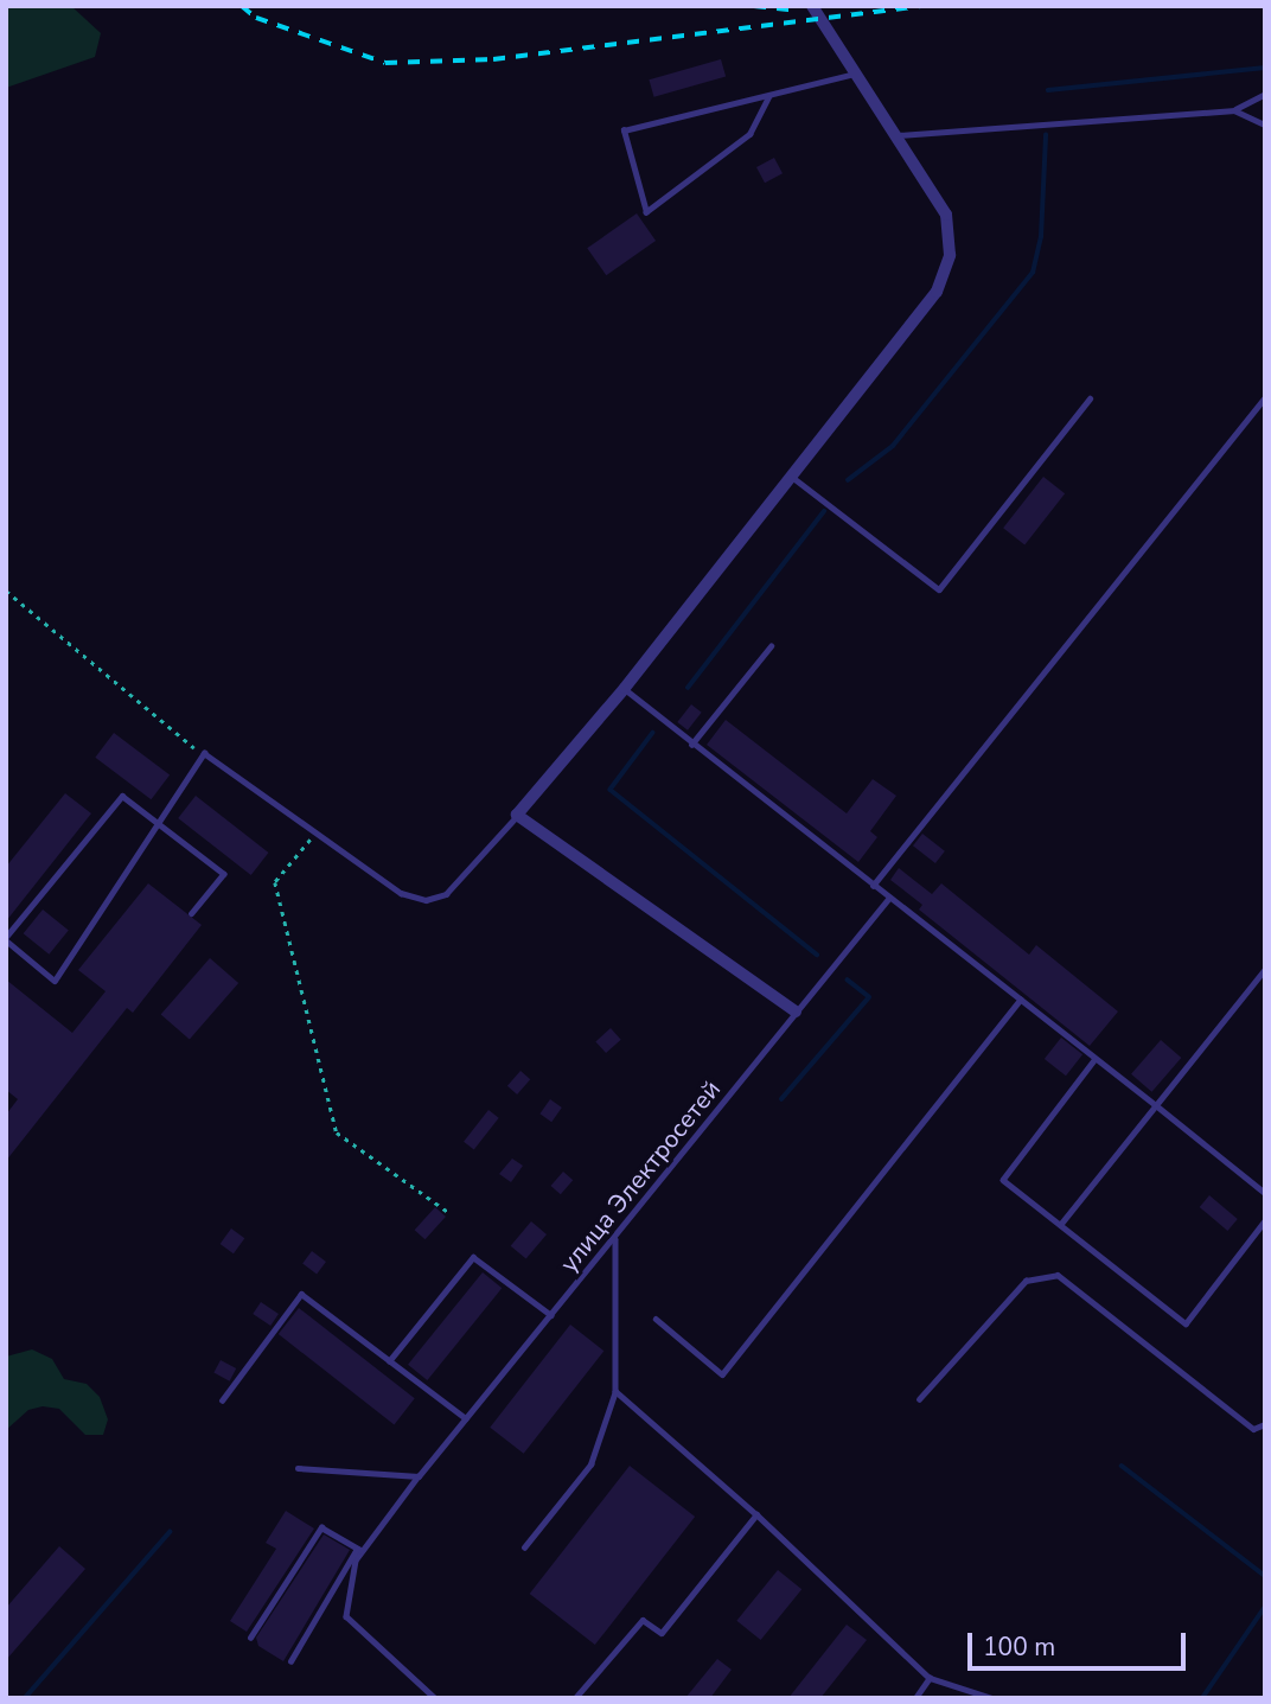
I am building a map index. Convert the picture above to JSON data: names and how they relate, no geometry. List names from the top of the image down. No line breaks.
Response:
{"streets":{"lane":["улица Электросетей"]},"scale_bar":"100 m"}
